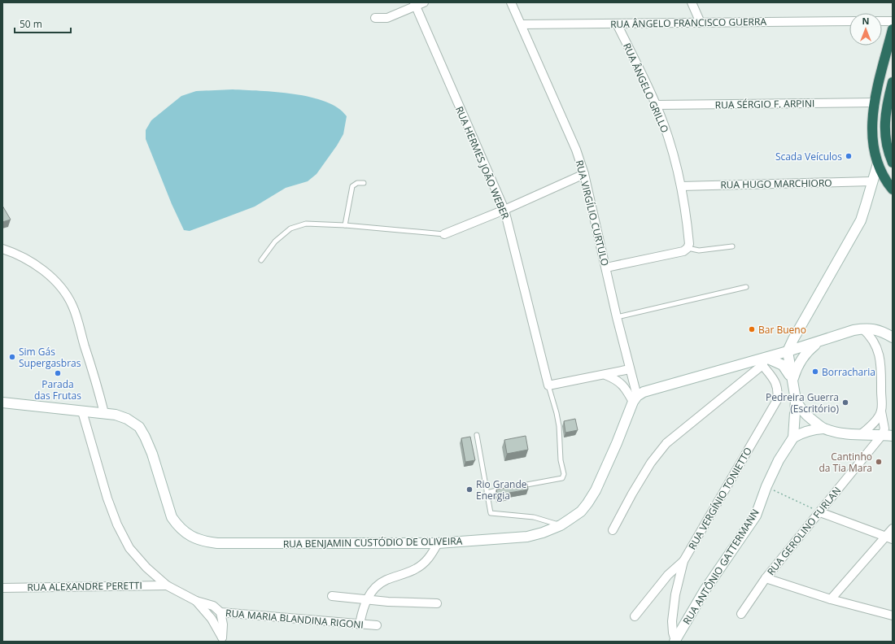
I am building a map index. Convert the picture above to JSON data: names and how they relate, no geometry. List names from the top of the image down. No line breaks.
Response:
{"streets":{"main road":["RUA BENJAMIN CUSTÓDIO DE OLIVEIRA","RUA ANTÔNIO GATTERMANN"],"street":["RUA ÂNGELO FRANCISCO GUERRA","RUA ÂNGELO GRILLO","RUA SÉRGIO F. ARPINI","RUA HERMES JOÃO WEBER","RUA HUGO MARCHIORO","RUA VIRGÍLIO CURTULO","RUA VERGÍNIO TONIETTO","RUA GEROLINO FURLAN","RUA ALEXANDRE PERETTI","RUA MARIA BLANDINA RIGONI"]},"crossings":[["RUA ÂNGELO FRANCISCO GUERRA","RUA ÂNGELO GRILLO"],["RUA ÂNGELO FRANCISCO GUERRA","RUA VIRGÍLIO CURTULO"],["RUA ÂNGELO GRILLO","RUA SÉRGIO F. ARPINI"],["RUA ÂNGELO GRILLO","RUA HUGO MARCHIORO"],["RUA VIRGÍLIO CURTULO","RUA BENJAMIN CUSTÓDIO DE OLIVEIRA"],["RUA VERGÍNIO TONIETTO","RUA ANTÔNIO GATTERMANN"],["RUA BENJAMIN CUSTÓDIO DE OLIVEIRA","RUA MARIA BLANDINA RIGONI"],["RUA ALEXANDRE PERETTI","RUA MARIA BLANDINA RIGONI"]],"places":["Scada Veículos","Bar Bueno","Sim Gás Supergasbras","Borracharia","Parada das Frutas","Pedreira Guerra (Escritório)","Cantinho da Tia Mara","Rio Grande Energia"],"scale_bar":"50 m","north":"top"}
